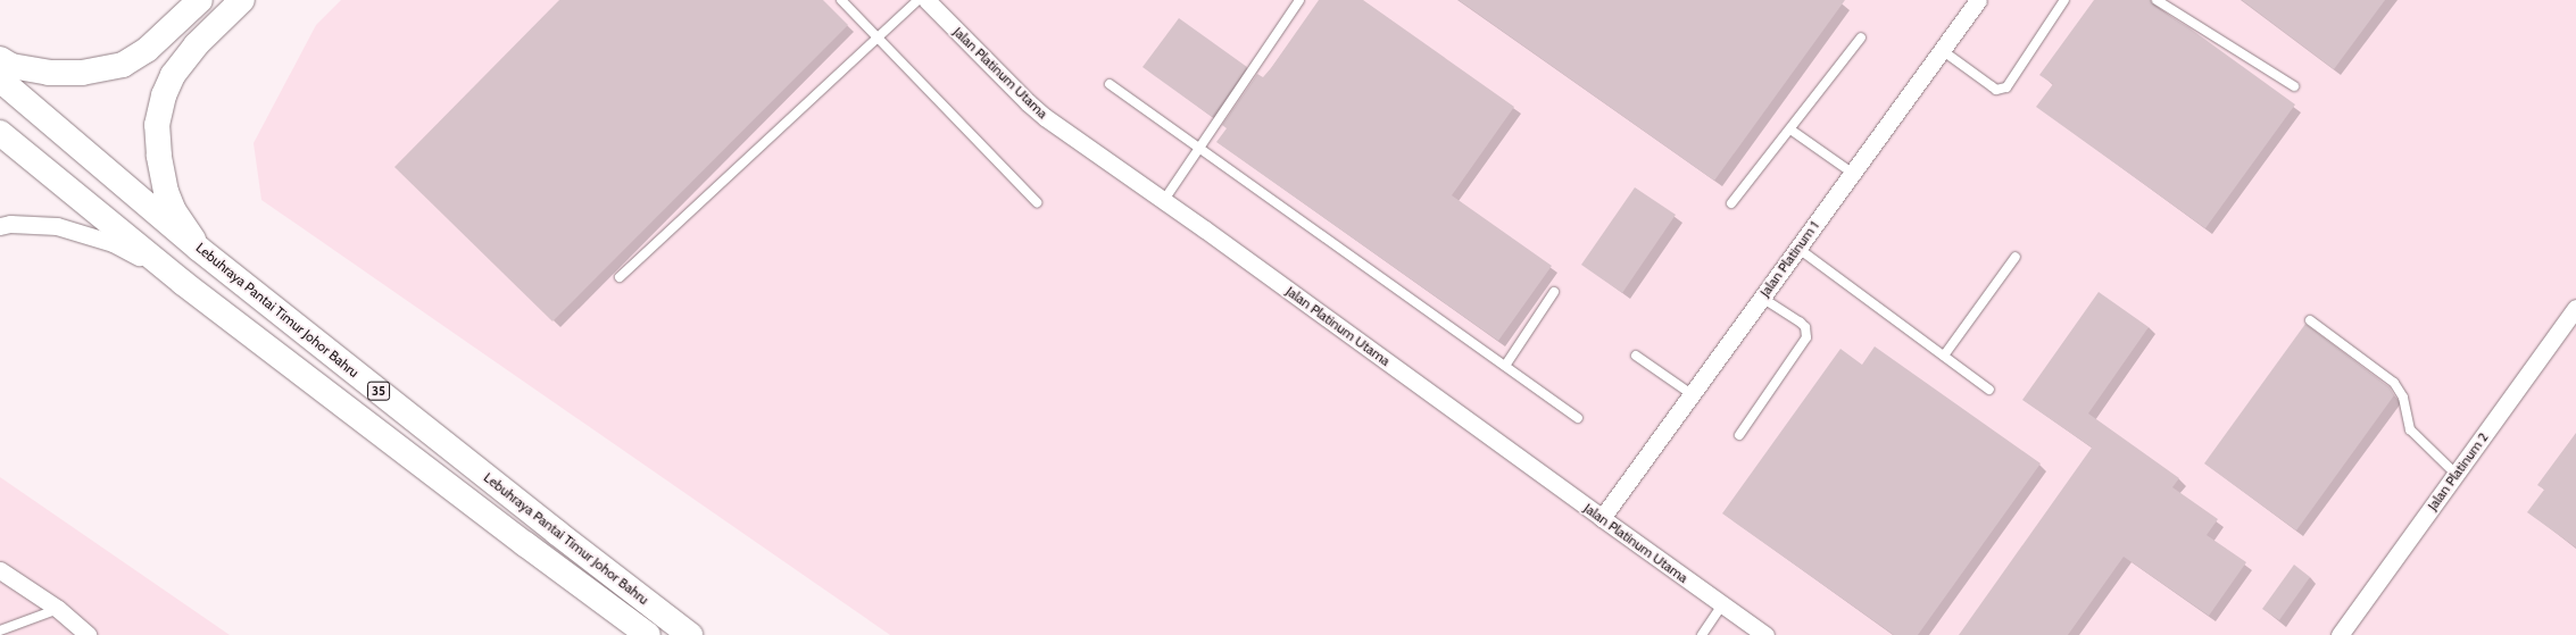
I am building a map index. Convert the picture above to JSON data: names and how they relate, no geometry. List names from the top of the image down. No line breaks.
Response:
{"streets":{"main road":["Lebuhraya Pantai Timur Johor Bahru","35"],"street":["Jalan Platinum Utama","Jalan Platinum 1","Jalan Platinum 2"]},"crossings":[["Jalan Platinum Utama","Jalan Platinum 1"]]}
